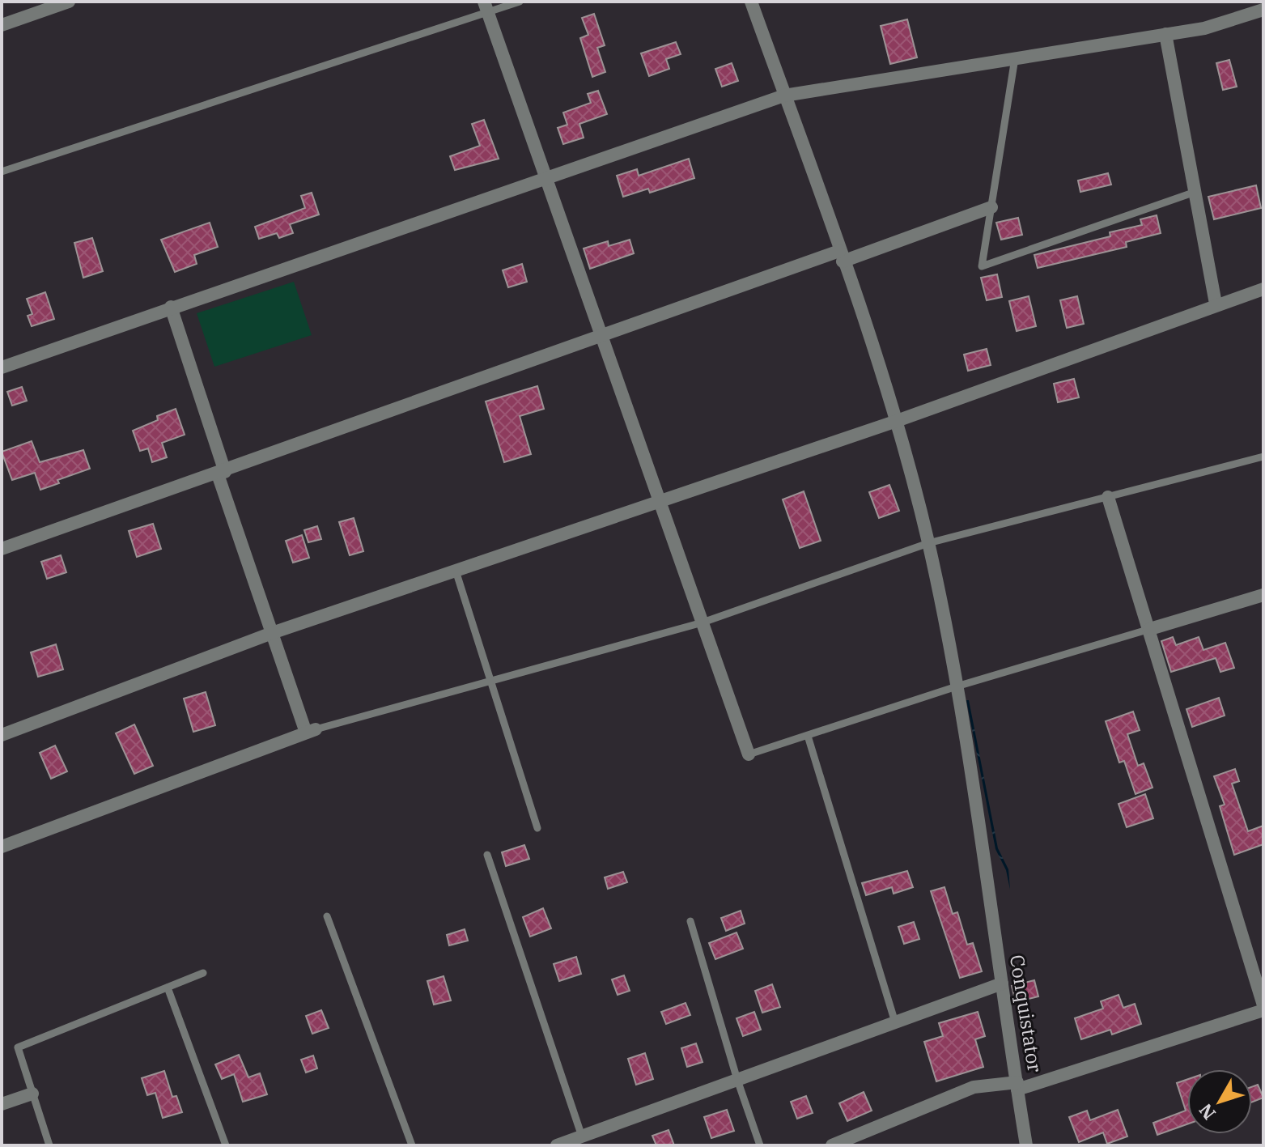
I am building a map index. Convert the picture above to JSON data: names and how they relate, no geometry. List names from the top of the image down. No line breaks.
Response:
{"streets":{"street":["Conquistator"]},"north":"bottom left"}
